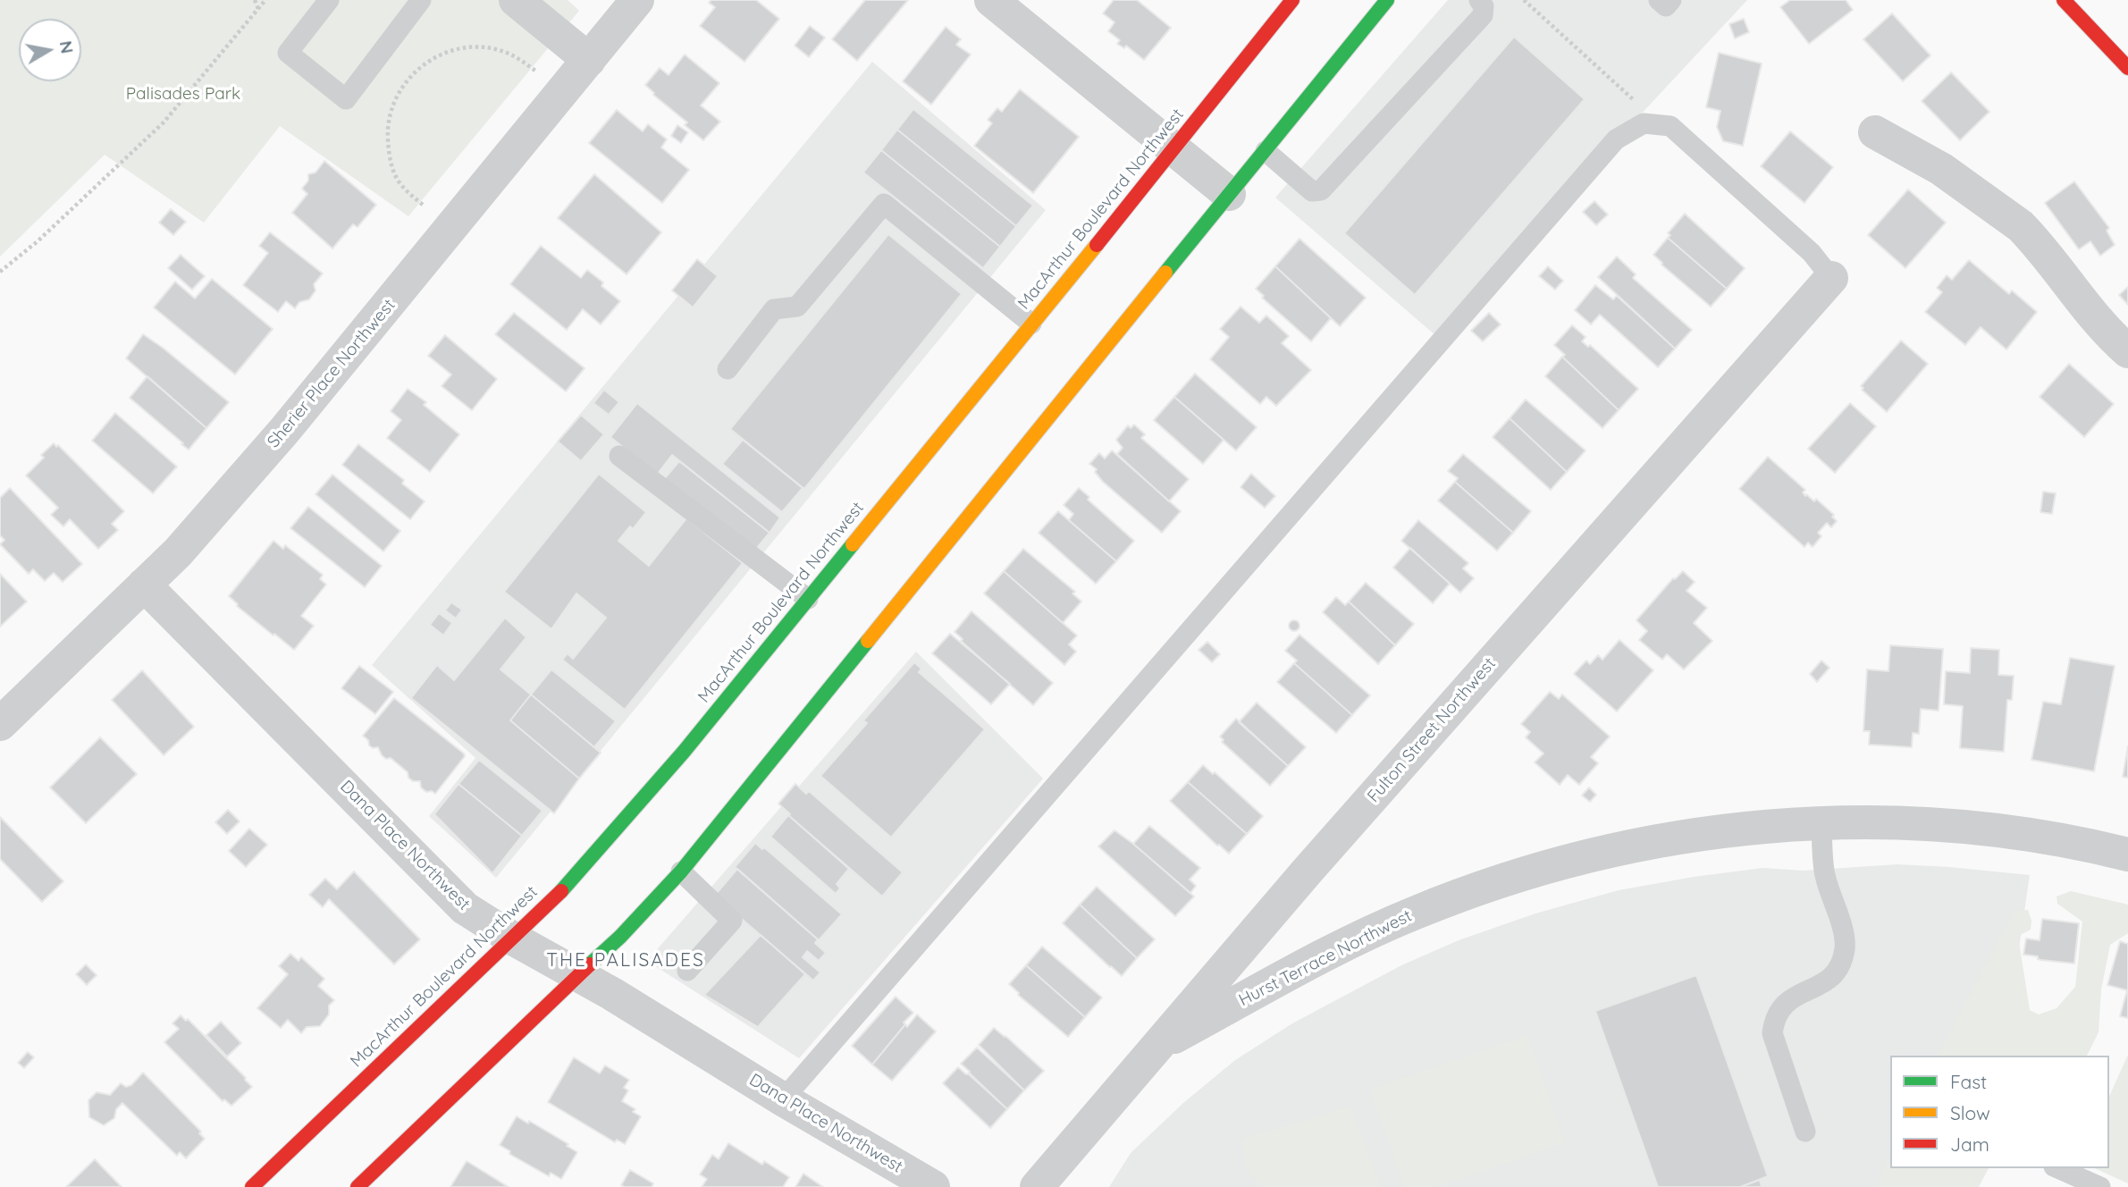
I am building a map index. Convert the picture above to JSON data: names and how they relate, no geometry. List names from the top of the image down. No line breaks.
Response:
{"streets":{"main road":["MacArthur Boulevard Northwest"],"street":["Sherier Place Northwest","Fulton Street Northwest","Dana Place Northwest","Hurst Terrace Northwest"]},"crossings":[["MacArthur Boulevard Northwest","Dana Place Northwest"],["Sherier Place Northwest","Dana Place Northwest"],["Fulton Street Northwest","Hurst Terrace Northwest"]],"districts":["THE PALISADES"],"parks":["Palisades Park"],"legend":["Fast","Slow","Jam"],"north":"right"}
